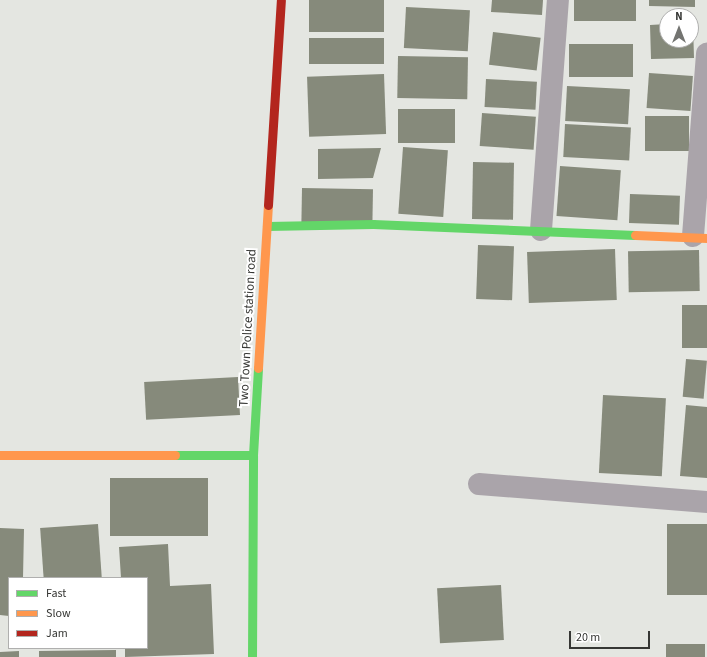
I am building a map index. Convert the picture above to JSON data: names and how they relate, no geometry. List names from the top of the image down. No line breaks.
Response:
{"streets":{"street":["Two Town Police station road"]},"legend":["Fast","Slow","Jam"],"scale_bar":"20 m","north":"top"}
